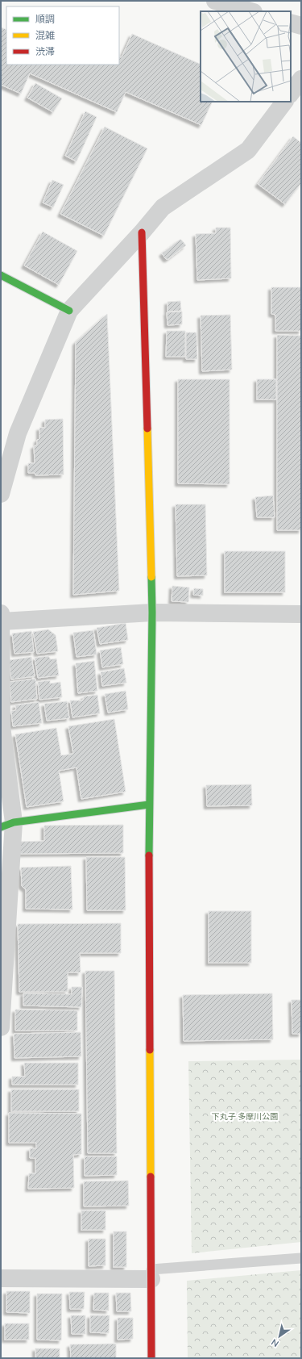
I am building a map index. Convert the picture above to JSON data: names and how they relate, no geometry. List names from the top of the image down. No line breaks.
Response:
{"parks":["下丸子 多摩川公園"],"legend":["順調","混雑","渋滞"],"north":"bottom left"}
